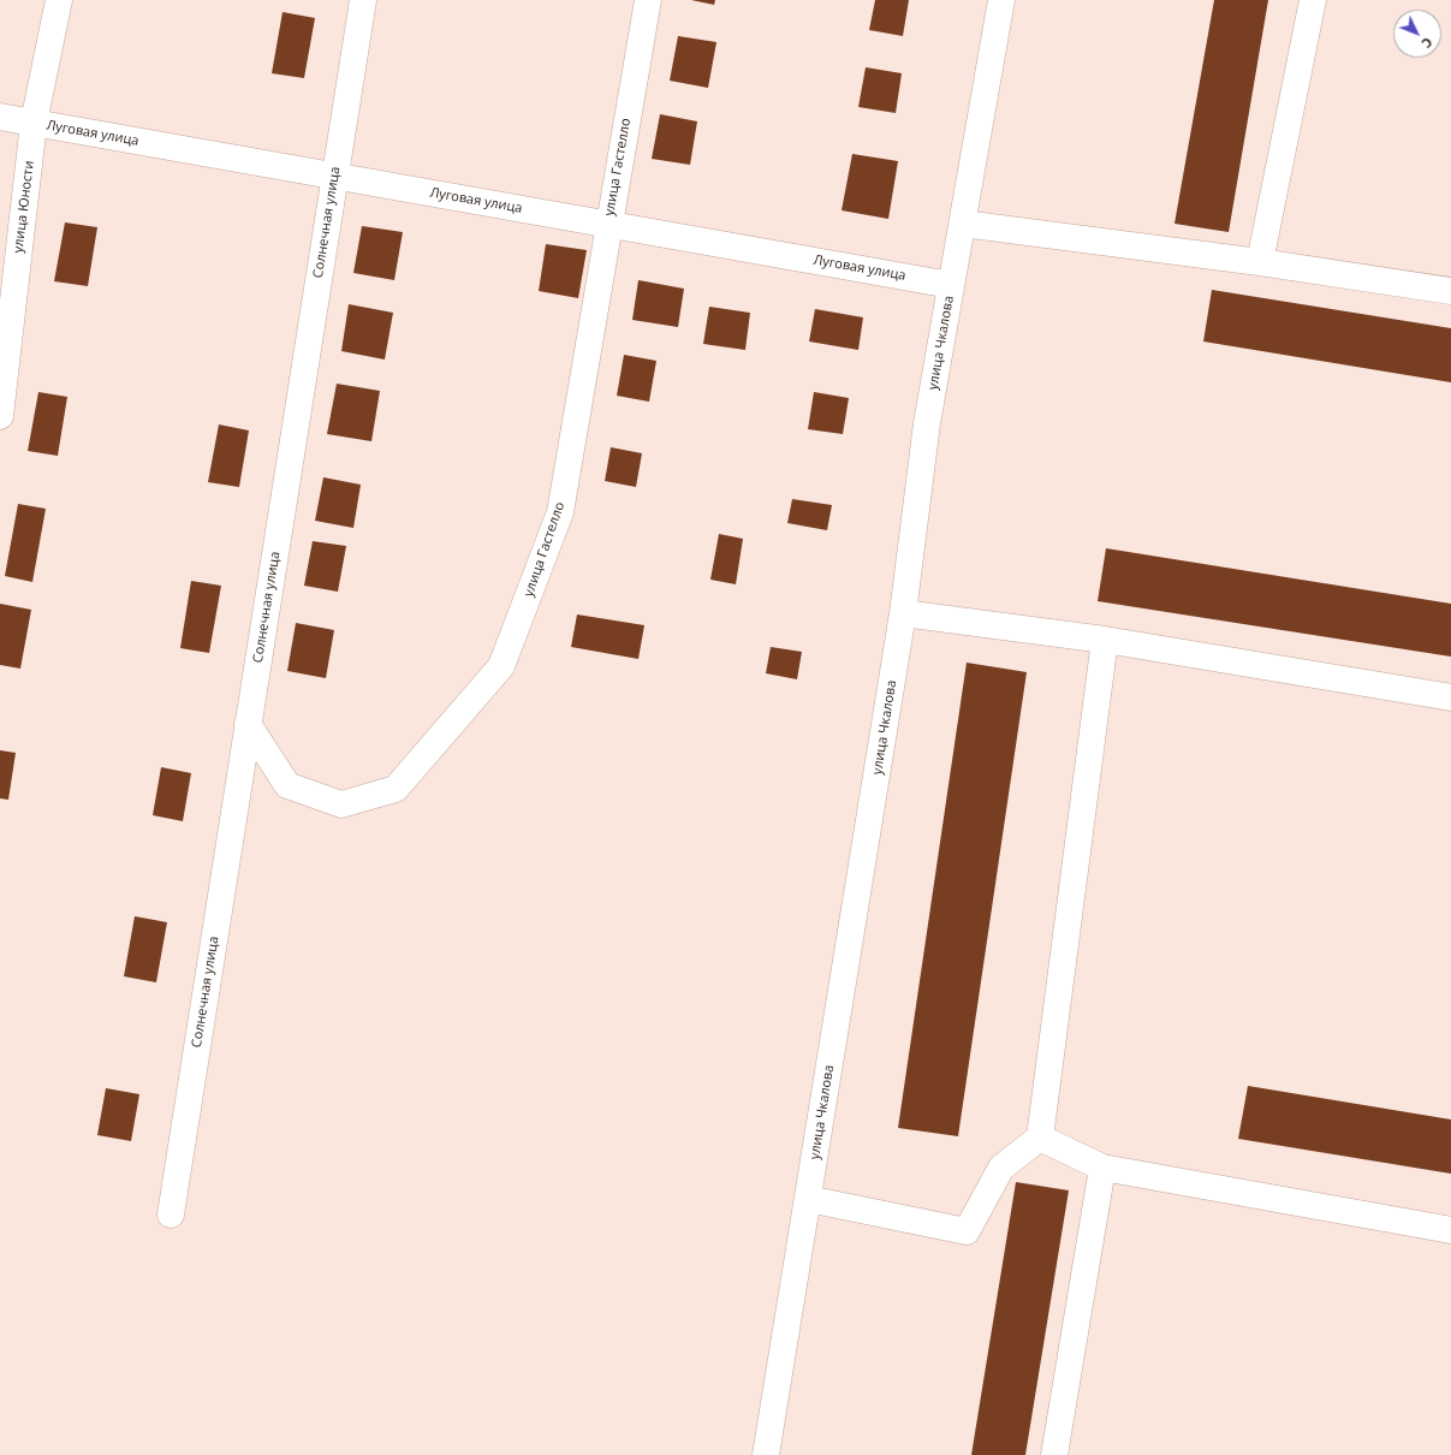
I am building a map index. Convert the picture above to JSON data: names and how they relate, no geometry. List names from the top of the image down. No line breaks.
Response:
{"streets":{"street":["Луговая улица","улица Гастелло","улица Юности","Солнечная улица","улица Чкалова"]},"crossings":[["Луговая улица","улица Гастелло"],["Луговая улица","улица Юности"],["Луговая улица","Солнечная улица"],["Луговая улица","улица Чкалова"],["улица Гастелло","Солнечная улица"]],"north":"bottom right"}
